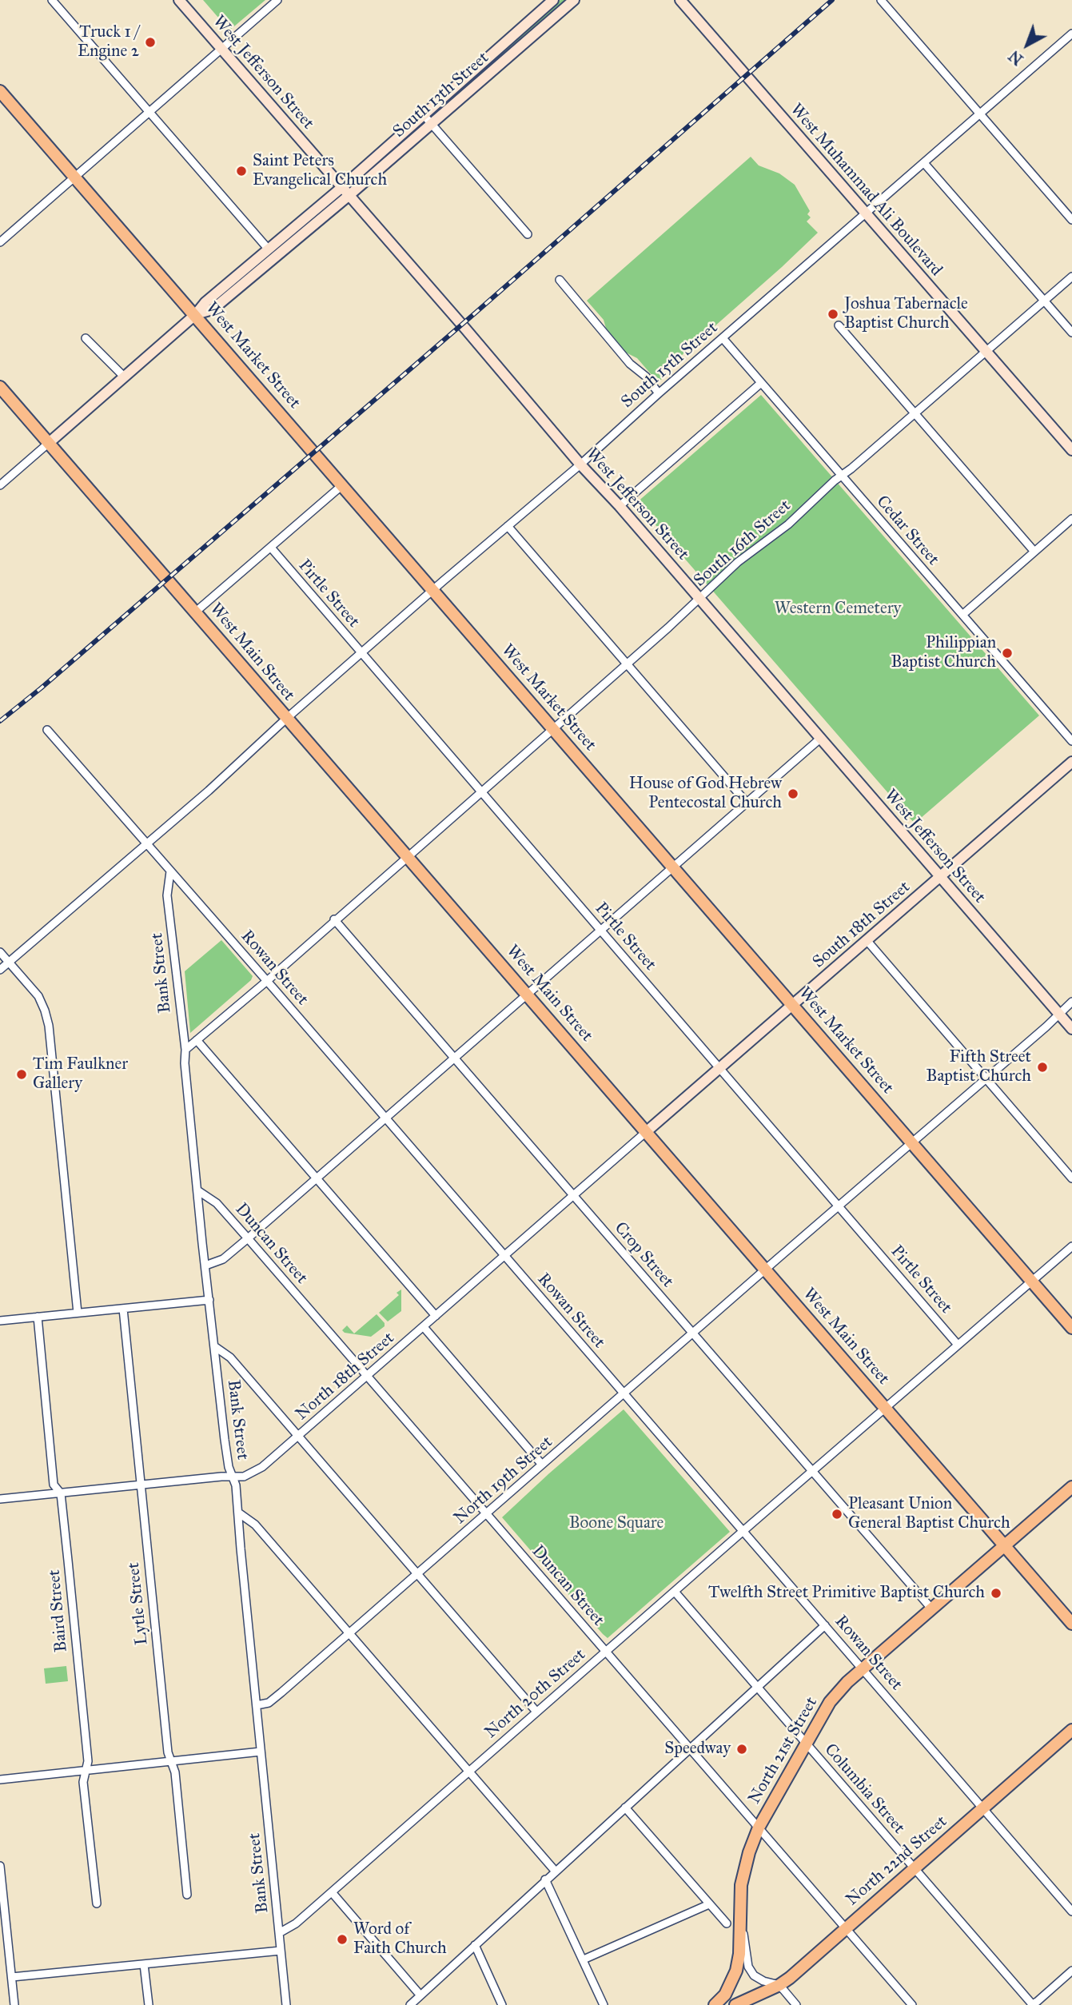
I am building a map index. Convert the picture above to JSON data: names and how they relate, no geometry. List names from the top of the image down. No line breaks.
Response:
{"streets":{"main road":["West Market Street","West Main Street","North 21st Street","North 22nd Street"],"street":["West Jefferson Street","South 13th Street","West Muhammad Ali Boulevard","South 15th Street","Cedar Street","South 16th Street","Pirtle Street","South 18th Street","Rowan Street","Bank Street","Duncan Street","Crop Street","North 18th Street","North 19th Street","Lytle Street","Baird Street","North 20th Street","Columbia Street"]},"crossings":[["West Jefferson Street","South 13th Street"],["West Jefferson Street","South 15th Street"],["West Jefferson Street","South 16th Street"],["West Jefferson Street","South 18th Street"],["West Jefferson Street","North 19th Street"],["South 13th Street","West Market Street"],["South 13th Street","West Main Street"],["West Muhammad Ali Boulevard","South 15th Street"],["West Muhammad Ali Boulevard","South 16th Street"],["West Market Street","South 15th Street"],["West Market Street","South 16th Street"],["West Market Street","South 18th Street"],["West Market Street","North 19th Street"],["West Market Street","North 20th Street"],["South 15th Street","Cedar Street"],["South 15th Street","Pirtle Street"],["South 15th Street","West Main Street"],["South 15th Street","Rowan Street"],["Cedar Street","South 16th Street"],["South 16th Street","Pirtle Street"],["South 16th Street","West Main Street"],["South 16th Street","Rowan Street"],["South 16th Street","Bank Street"],["South 16th Street","Crop Street"],["Pirtle Street","South 18th Street"],["Pirtle Street","North 19th Street"],["Pirtle Street","North 20th Street"],["West Main Street","South 18th Street"],["West Main Street","North 18th Street"],["West Main Street","North 19th Street"],["West Main Street","North 20th Street"],["West Main Street","North 21st Street"],["South 18th Street","North 18th Street"],["Rowan Street","Bank Street"],["Rowan Street","North 18th Street"],["Rowan Street","North 19th Street"],["Rowan Street","North 20th Street"],["Rowan Street","North 21st Street"],["Rowan Street","North 22nd Street"],["Bank Street","Duncan Street"],["Bank Street","North 18th Street"],["Bank Street","North 19th Street"],["Bank Street","North 20th Street"],["Duncan Street","North 18th Street"],["Duncan Street","North 19th Street"],["Duncan Street","North 20th Street"],["Duncan Street","North 21st Street"],["Duncan Street","North 22nd Street"],["Crop Street","North 18th Street"],["Crop Street","North 19th Street"],["Crop Street","North 20th Street"],["Crop Street","North 21st Street"],["North 18th Street","Lytle Street"],["North 18th Street","Baird Street"],["North 20th Street","Columbia Street"],["North 21st Street","Columbia Street"],["Columbia Street","North 22nd Street"]],"parks":["Western Cemetery","Boone Square"],"places":["Truck 1 / Engine 2","Saint Peters Evangelical Church","Joshua Tabernacle Baptist Church","Philippian Baptist Church","House of God Hebrew Pentecostal Church","Fifth Street Baptist Church","Tim Faulkner Gallery","Pleasant Union General Baptist Church","Twelfth Street Primitive Baptist Church","Speedway","Word of Faith Church"],"north":"bottom left"}
